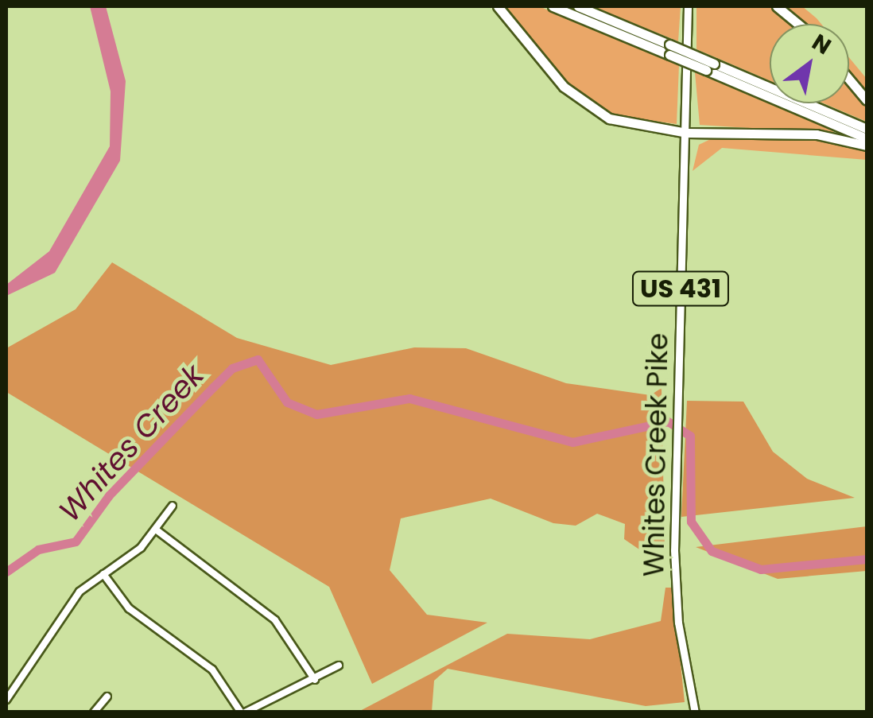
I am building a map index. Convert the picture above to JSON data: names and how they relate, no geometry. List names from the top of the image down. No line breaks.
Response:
{"streets":{"main road":["US 431","Whites Creek Pike"]},"water":["Whites Creek"],"north":"top right"}
